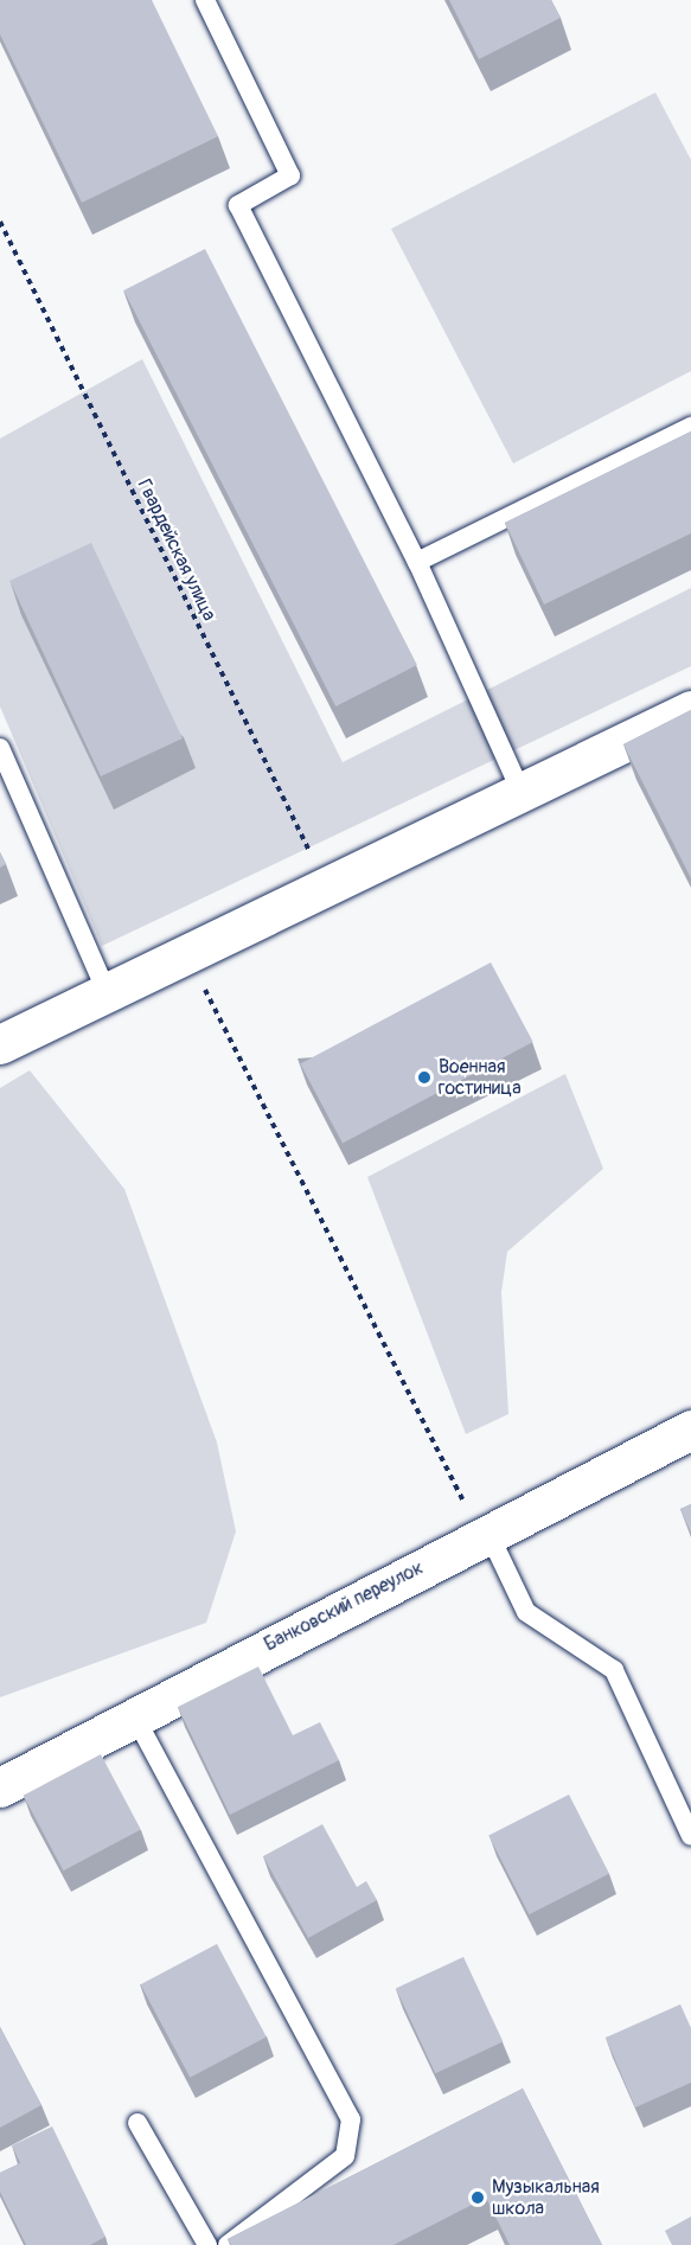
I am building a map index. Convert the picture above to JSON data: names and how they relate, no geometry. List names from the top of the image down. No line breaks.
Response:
{"streets":{"street":["Банковский переулок"],"path":["Гвардейская улица"]},"places":["Военная гостиница","Музыкальная школа"]}
